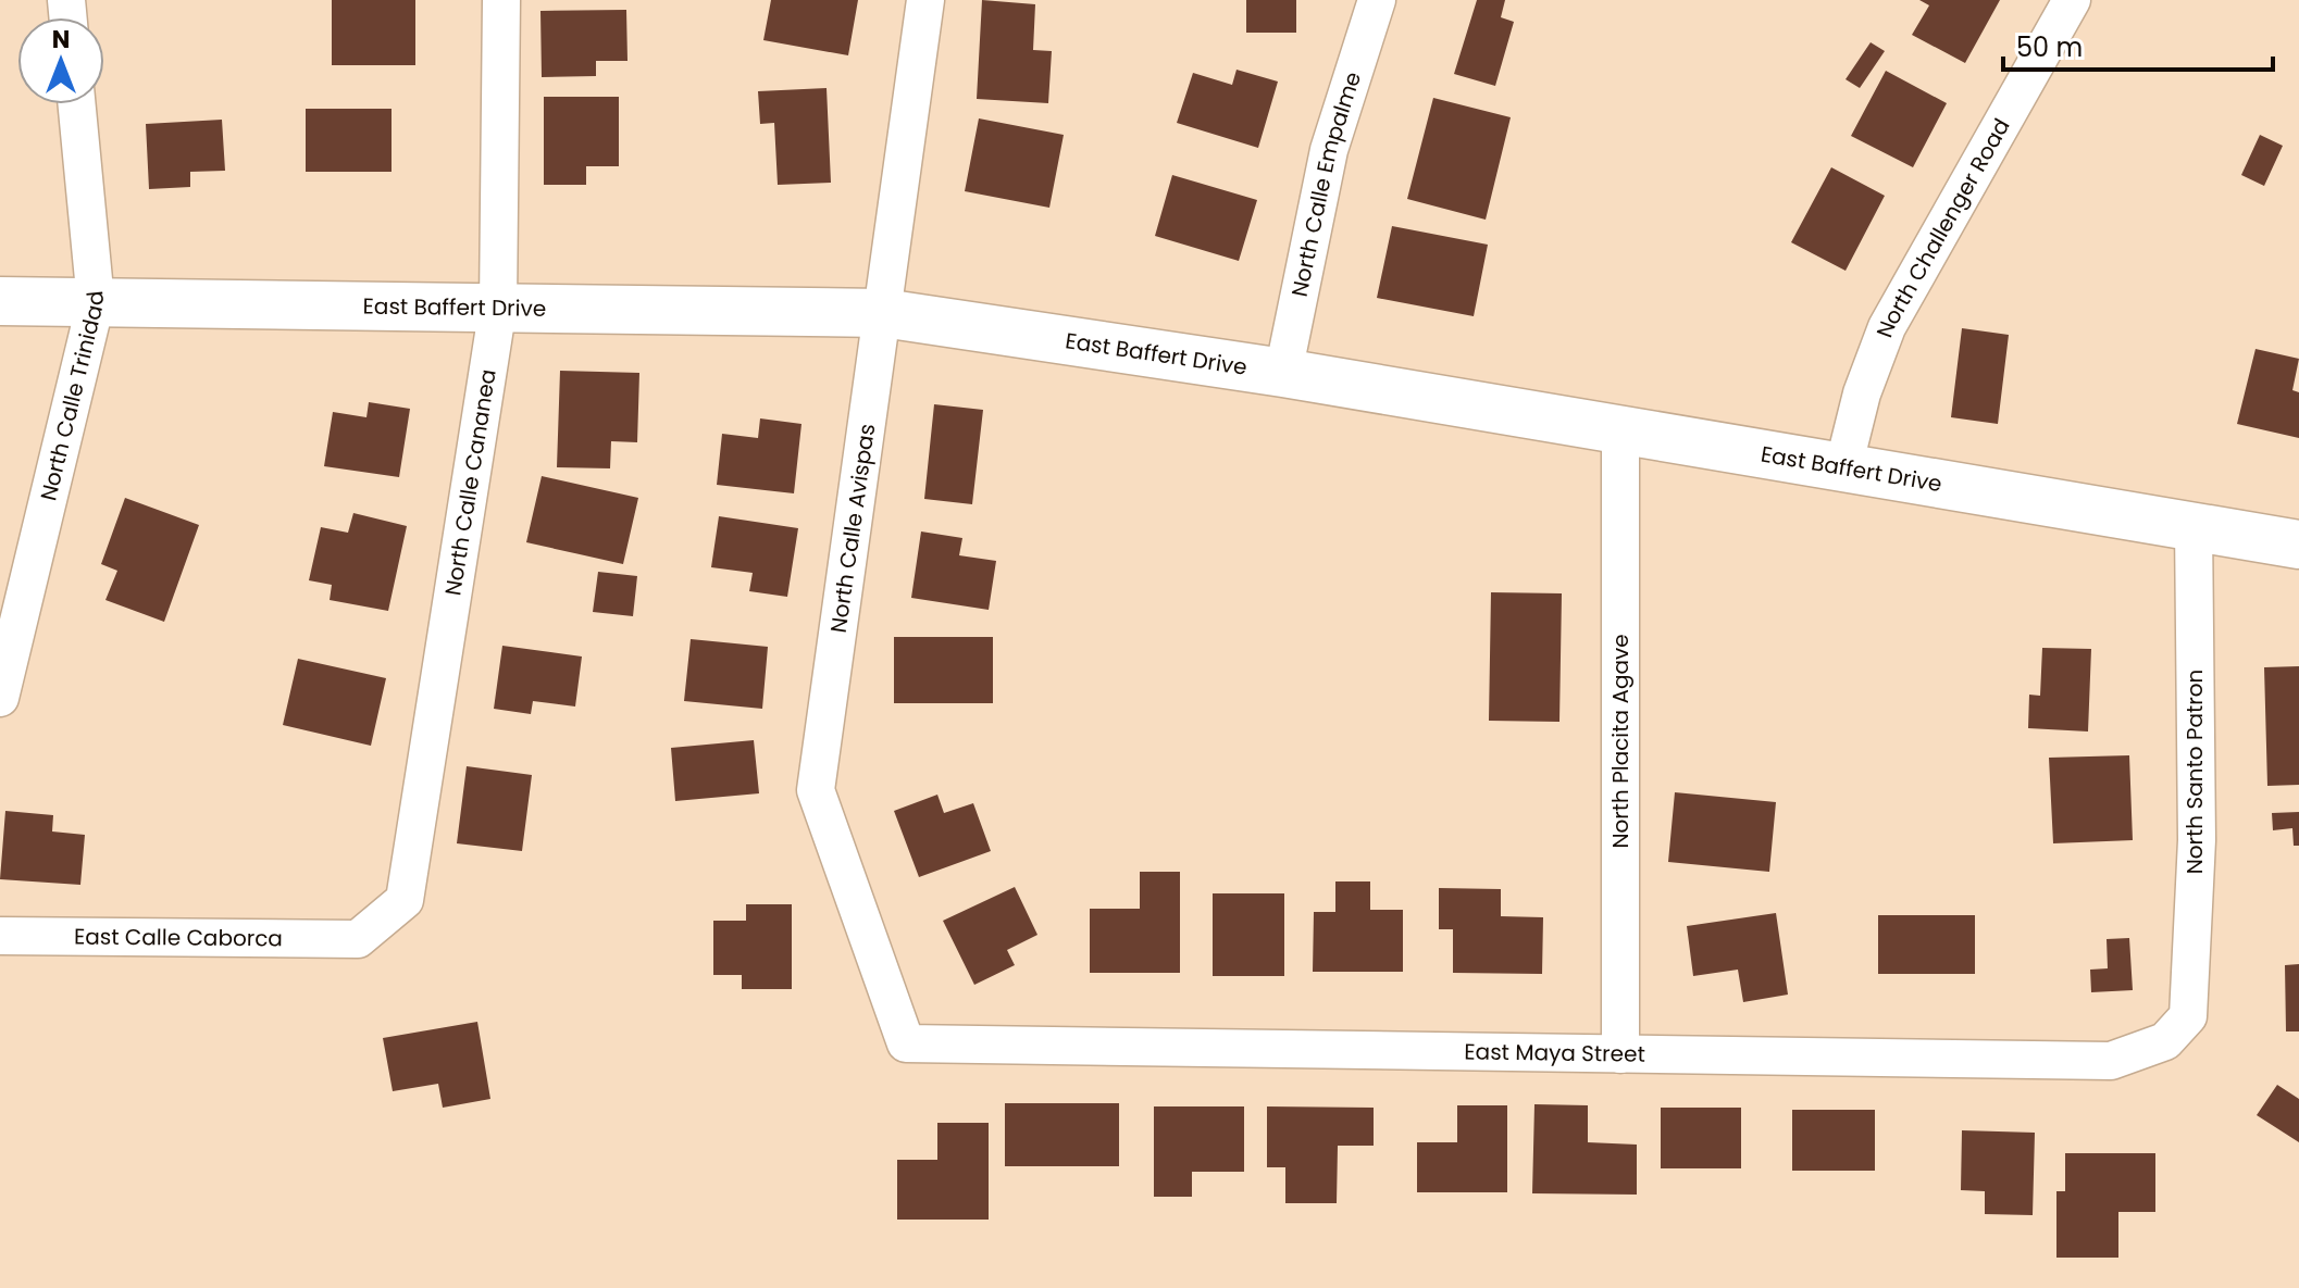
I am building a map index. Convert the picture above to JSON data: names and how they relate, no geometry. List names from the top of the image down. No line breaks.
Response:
{"streets":{"street":["North Calle Empalme","North Challenger Road","East Baffert Drive","North Calle Trinidad","North Calle Cananea","North Calle Avispas","North Placita Agave","North Santo Patron","East Calle Caborca","East Maya Street"]},"crossings":[["North Calle Empalme","East Baffert Drive"],["North Challenger Road","East Baffert Drive"],["East Baffert Drive","North Calle Trinidad"],["East Baffert Drive","North Calle Cananea"],["East Baffert Drive","North Calle Avispas"],["East Baffert Drive","North Placita Agave"],["East Baffert Drive","North Santo Patron"],["North Calle Cananea","East Calle Caborca"],["North Calle Avispas","East Maya Street"],["North Placita Agave","East Maya Street"],["North Santo Patron","East Maya Street"]],"scale_bar":"50 m","north":"top"}
